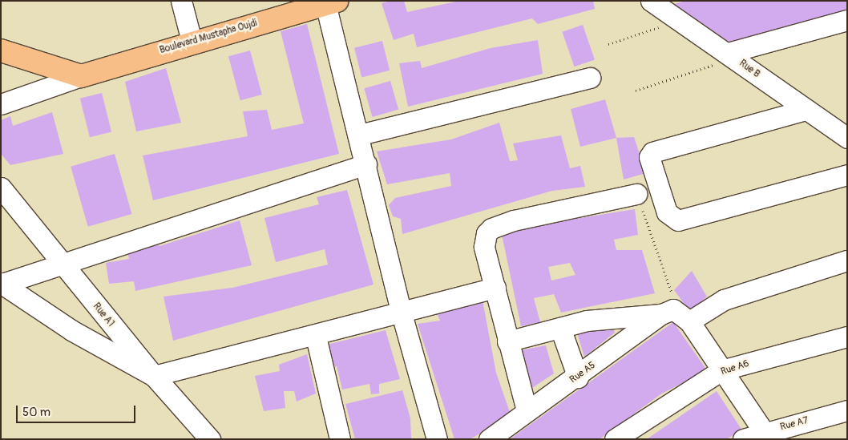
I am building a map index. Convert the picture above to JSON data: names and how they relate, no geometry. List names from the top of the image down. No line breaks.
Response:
{"streets":{"main road":["Boulevard Mustapha Oujdi"],"street":["Rue B","Rue A1","Rue A6","Rue A5","Rue A7"]},"scale_bar":"50 m"}
